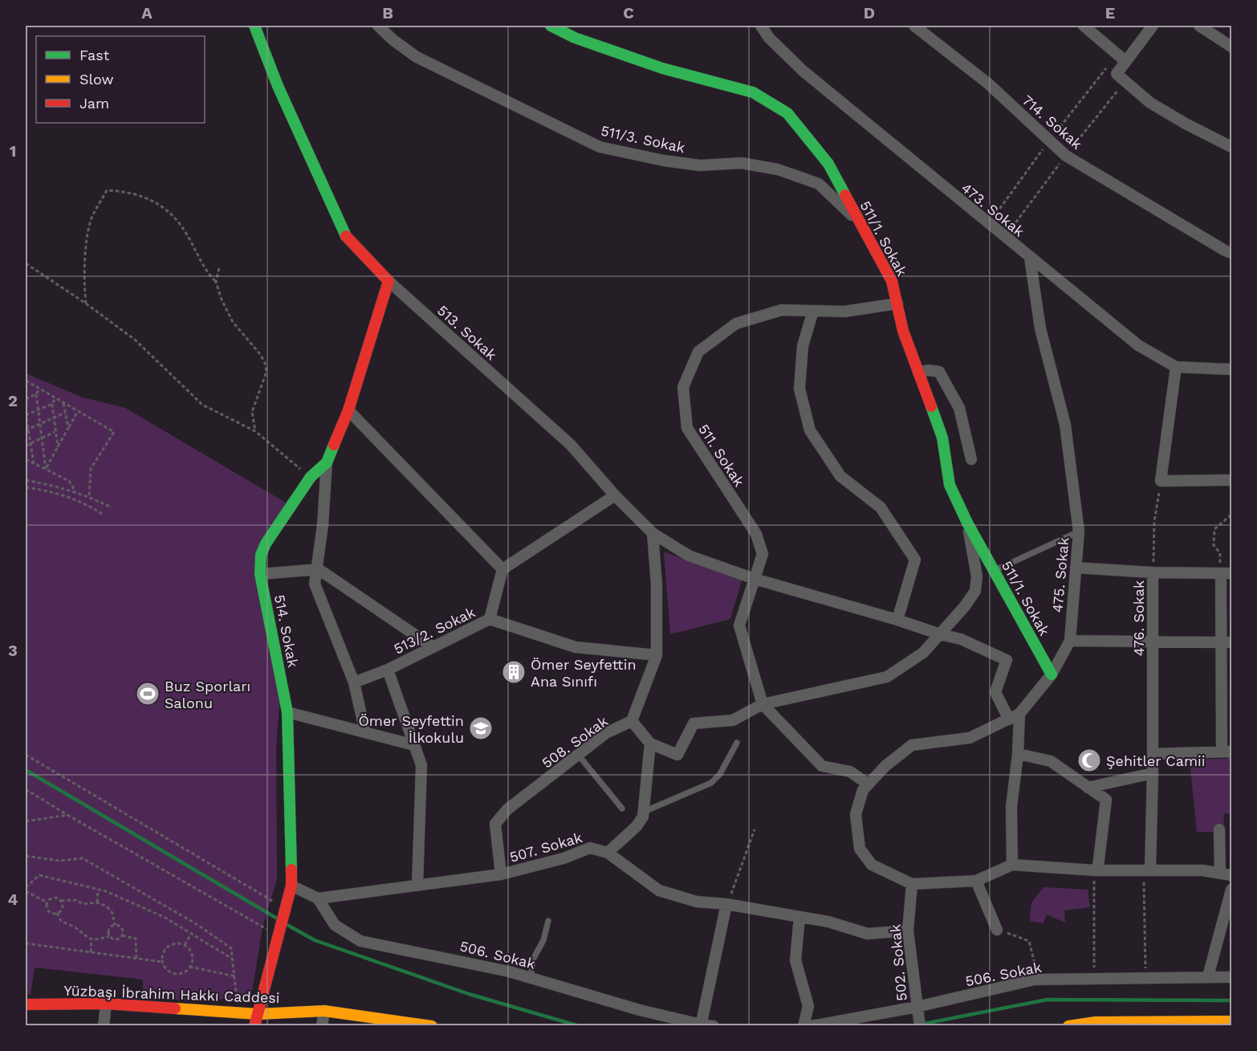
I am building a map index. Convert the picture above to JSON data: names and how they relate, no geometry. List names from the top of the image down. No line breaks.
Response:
{"streets":{"street":["714. Sokak","511/3. Sokak","473. Sokak","511/1. Sokak","513. Sokak","511. Sokak","475. Sokak","476. Sokak","513/2. Sokak","514. Sokak","508. Sokak","507. Sokak","506. Sokak","502. Sokak","Yüzbaşı İbrahim Hakkı Caddesi"]},"crossings":[["511/3. Sokak","511/1. Sokak"],["473. Sokak","475. Sokak"],["511/1. Sokak","511. Sokak"],["511/1. Sokak","475. Sokak"],["513. Sokak","511. Sokak"],["513. Sokak","514. Sokak"],["513. Sokak","508. Sokak"],["514. Sokak","Yüzbaşı İbrahim Hakkı Caddesi"],["508. Sokak","507. Sokak"],["507. Sokak","506. Sokak"],["506. Sokak","502. Sokak"]],"places":{"building":["Ömer Seyfettin Ana Sınıfı"],"sports":["Buz Sporları Salonu"],"school or university":["Ömer Seyfettin İlkokulu"],"mosque":["Şehitler Camii"]},"legend":["Fast","Slow","Jam"],"grid":{"columns":["A","B","C","D","E"],"rows":["1","2","3","4"]}}
